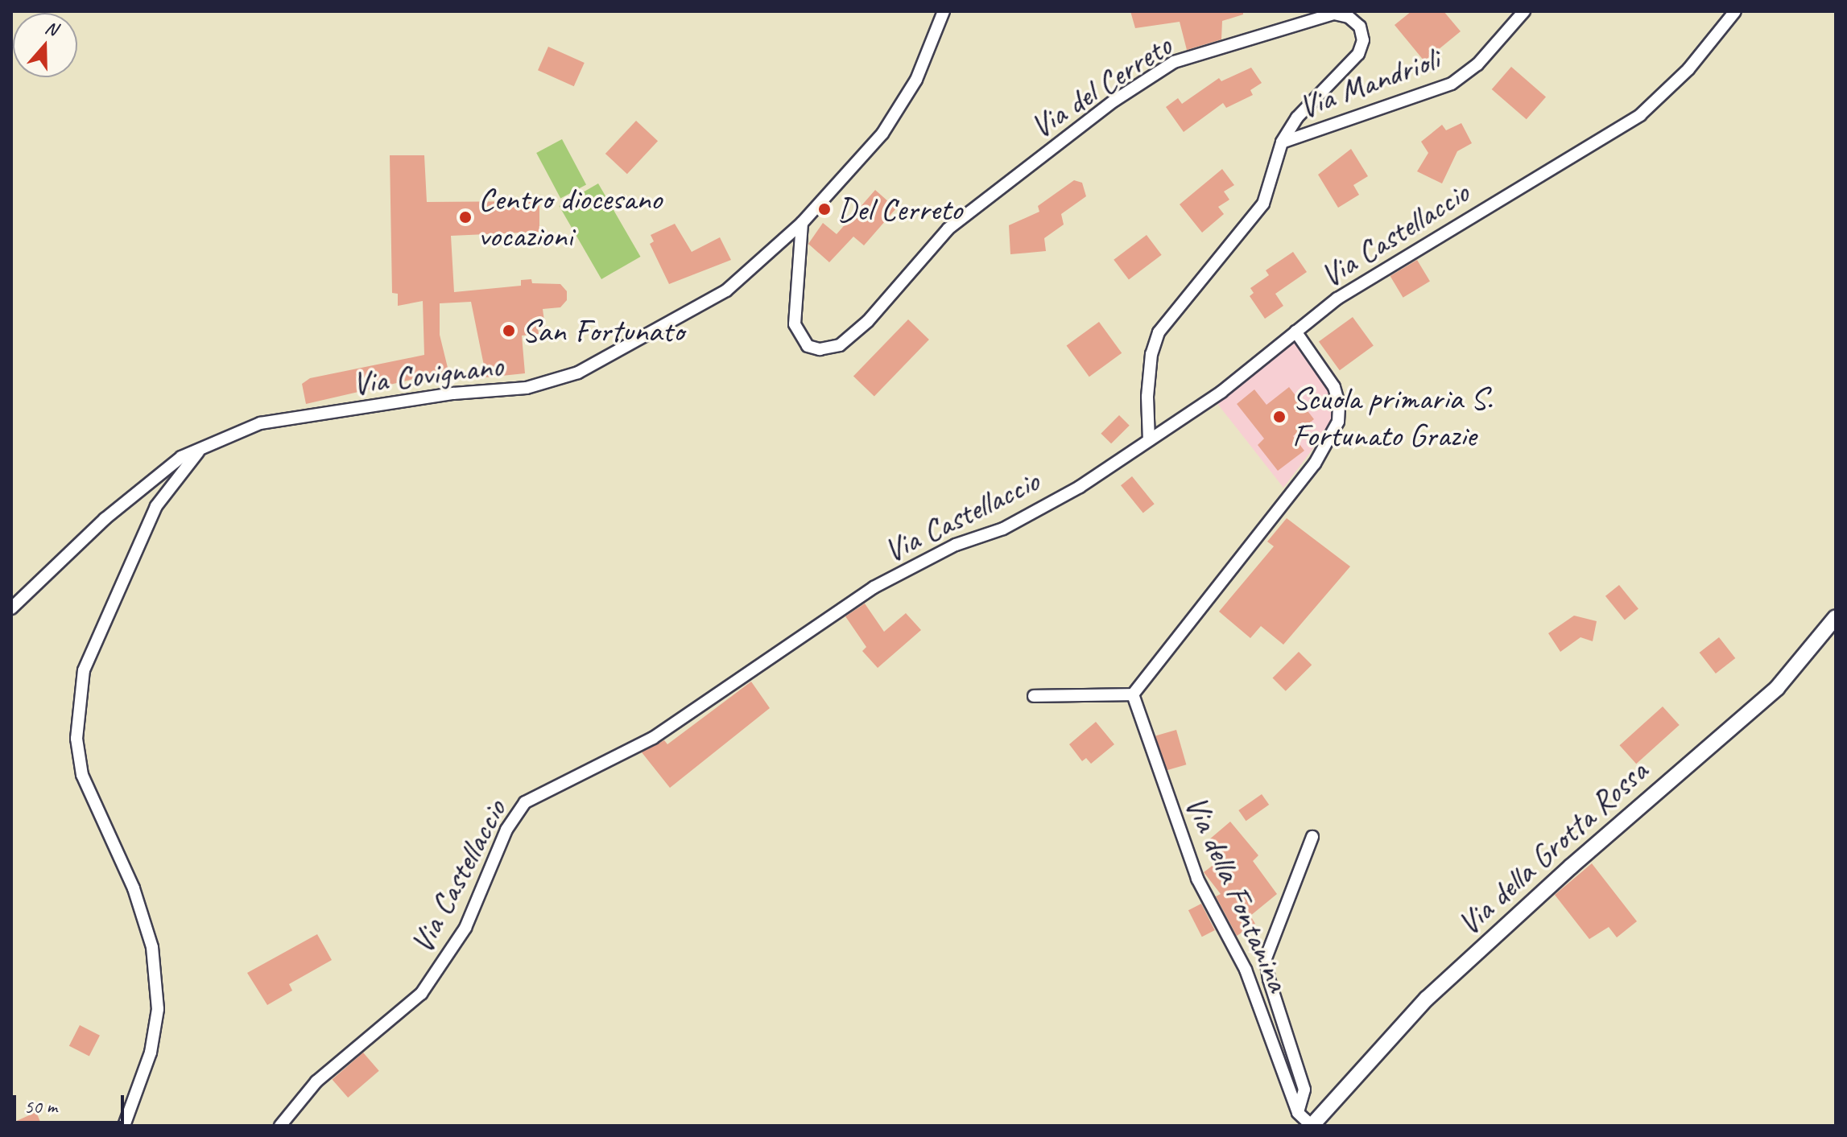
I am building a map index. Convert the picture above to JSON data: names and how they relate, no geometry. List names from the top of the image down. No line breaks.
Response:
{"streets":{"street":["Via Mandrioli","Via del Cerreto","Via Castellaccio","Via Covignano","Via della Grotta Rossa","Via della Fontanina"]},"crossings":[["Via Mandrioli","Via del Cerreto"],["Via del Cerreto","Via Castellaccio"],["Via del Cerreto","Via Covignano"],["Via della Grotta Rossa","Via della Fontanina"]],"places":["Del Cerreto","Centro diocesano vocazioni","San Fortunato","Scuola primaria S. Fortunato Grazie"],"scale_bar":"50 m","north":"top"}
